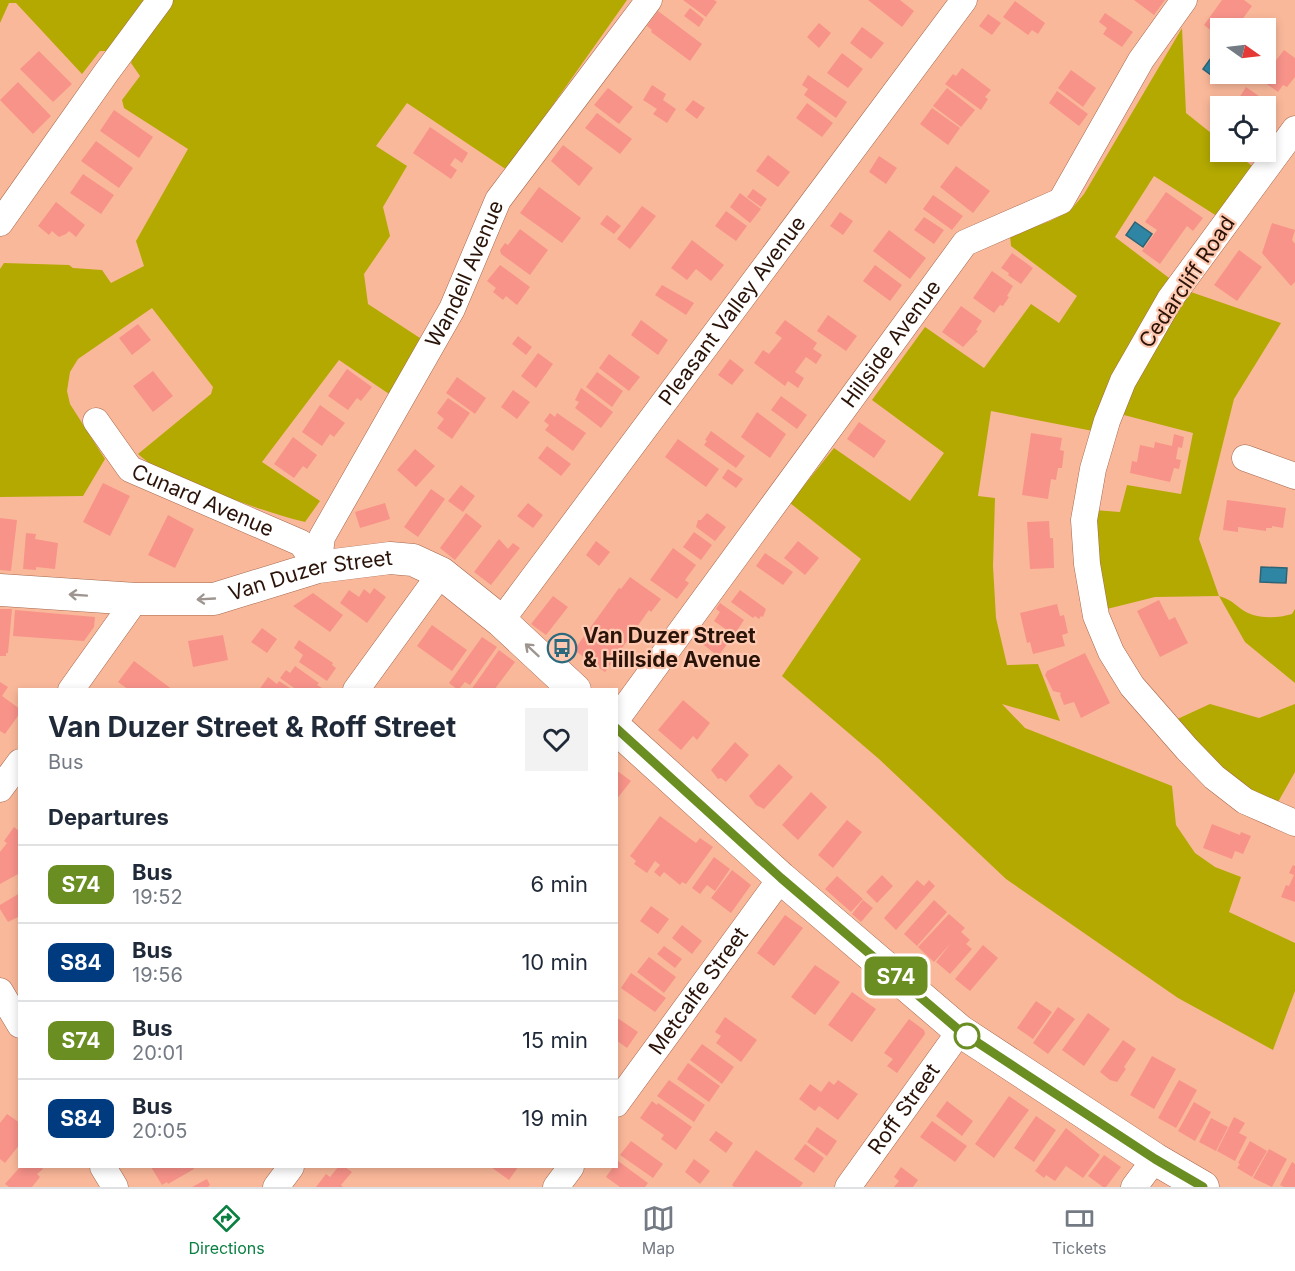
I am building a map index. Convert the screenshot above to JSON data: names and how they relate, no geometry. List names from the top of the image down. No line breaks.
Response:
{"streets":{"main road":["Van Duzer Street"],"street":["Wandell Avenue","Cedarcliff Road","Pleasant Valley Avenue","Hillside Avenue","Cunard Avenue","Metcalfe Street","Roff Street"]},"crossings":[["Wandell Avenue","Cunard Avenue"],["Wandell Avenue","Van Duzer Street"],["Pleasant Valley Avenue","Van Duzer Street"],["Cunard Avenue","Van Duzer Street"]],"one_way":["Van Duzer Street"],"places":{"bus stop":["Van Duzer Street & Hillside Avenue"]},"lines":["bus line S74"],"north":"right","page":{"on_map":"S74","heading":[["Van Duzer Street & Roff Street","Bus"],"Departures"],"list":[{"mark":"S74","name":"Bus","note":"19:52","value":"6 min"},{"mark":"S84","name":"Bus","note":"19:56","value":"10 min"},{"mark":"S74","name":"Bus","note":"20:01","value":"15 min"},{"mark":"S84","name":"Bus","note":"20:05","value":"19 min"}],"tabs":["Directions","Map","Tickets"]}}
